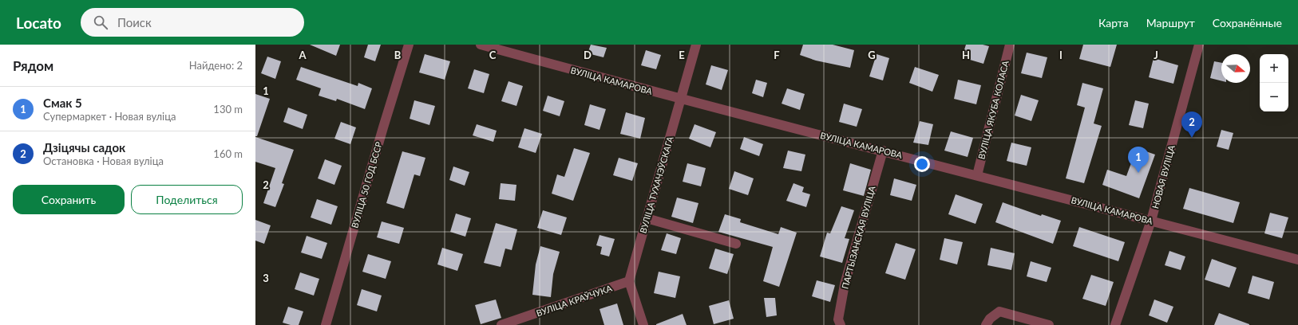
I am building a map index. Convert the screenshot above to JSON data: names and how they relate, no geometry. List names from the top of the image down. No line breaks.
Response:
{"streets":{"street":["ВУЛІЦА КАМАРОВА","ВУЛІЦА ЯКУБА КОЛАСА","НОВАЯ ВУЛІЦА","ВУЛІЦА 50 ГОД БССР","ВУЛІЦА ТУХАЧЭЎСКАГА","ПАРТЫЗАНСКАЯ ВУЛІЦА","ВУЛІЦА КРАЎЧУКА"]},"crossings":[["ВУЛІЦА КАМАРОВА","ВУЛІЦА ЯКУБА КОЛАСА"],["ВУЛІЦА КАМАРОВА","НОВАЯ ВУЛІЦА"],["ВУЛІЦА КАМАРОВА","ВУЛІЦА ТУХАЧЭЎСКАГА"],["ВУЛІЦА КАМАРОВА","ПАРТЫЗАНСКАЯ ВУЛІЦА"],["ВУЛІЦА ТУХАЧЭЎСКАГА","ВУЛІЦА КРАЎЧУКА"]],"north":"right","page":{"header":"Locato","search":"Поиск","nav":["Карта","Маршрут","Сохранённые"],"heading":["Рядом","Найдено: 2"],"map_buttons":["+","−"],"list":[{"mark":"1","name":"Смак 5","note":"Супермаркет · Новая вуліца","value":"130 m"},{"mark":"2","name":"Дзіцячы садок","note":"Остановка · Новая вуліца","value":"160 m"}],"pins":["2","1"],"buttons":["Сохранить","Поделиться"]},"grid":{"columns":["A","B","C","D","E","F","G","H","I","J"],"rows":["1","2","3"]}}
